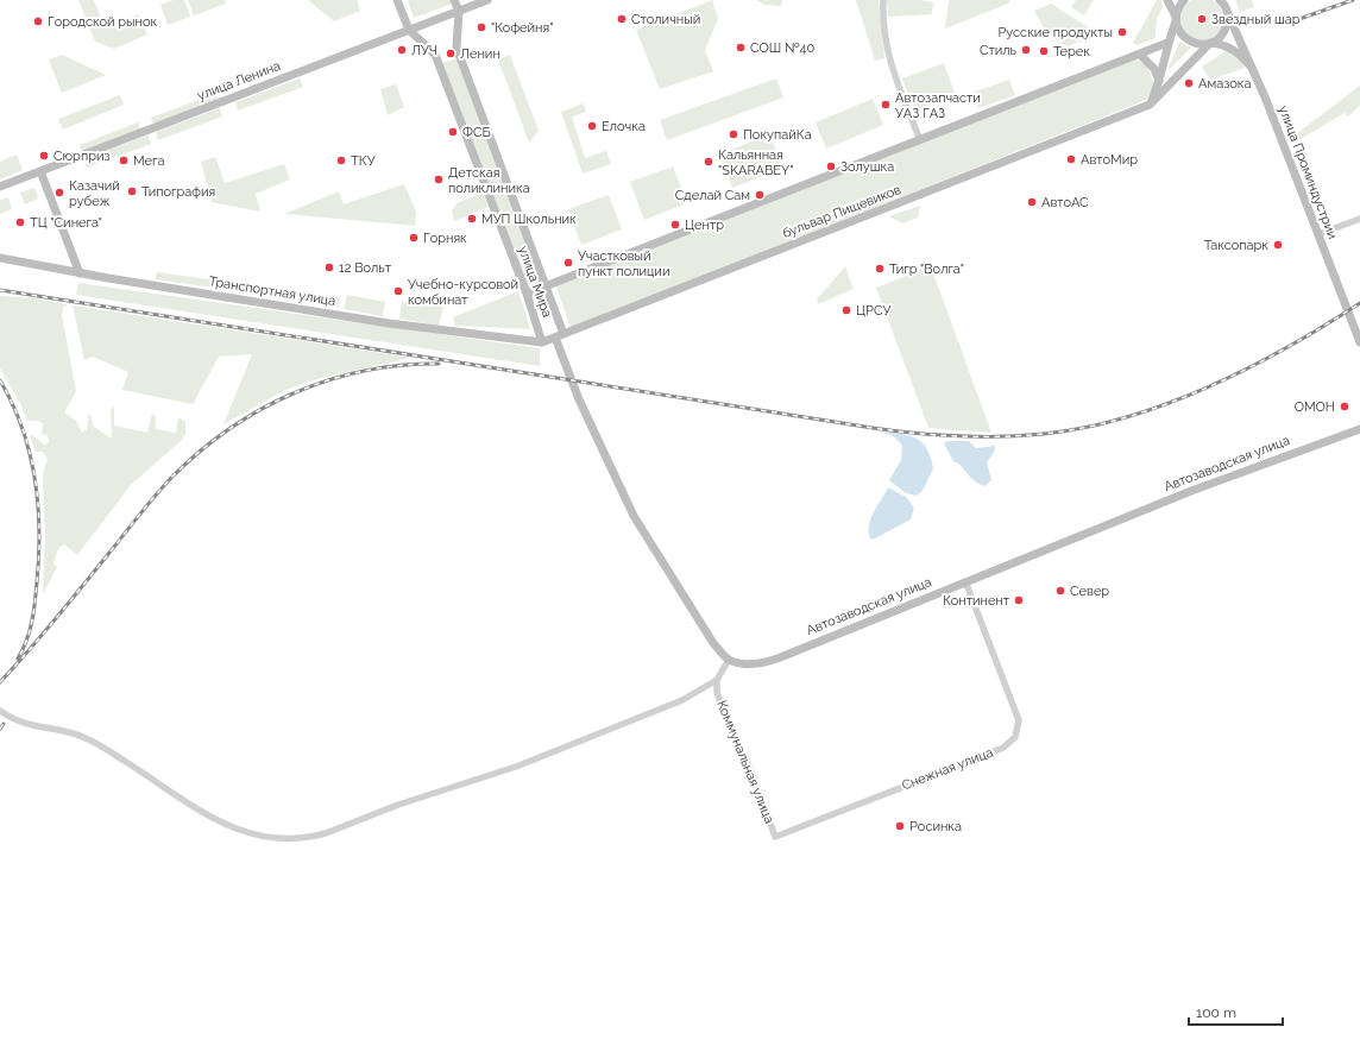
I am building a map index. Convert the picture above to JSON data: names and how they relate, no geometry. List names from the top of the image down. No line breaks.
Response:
{"streets":{"main road":["улица Ленина","улица Проминдустрии","бульвар Пищевиков","улица Мира","Транспортная улица","Автозаводская улица"],"street":["Коммунальная улица","Снежная улица"]},"crossings":[["улица Ленина","улица Мира"],["улица Проминдустрии","бульвар Пищевиков"],["бульвар Пищевиков","улица Мира"],["бульвар Пищевиков","Транспортная улица"],["улица Мира","Транспортная улица"],["Автозаводская улица","Снежная улица"],["Коммунальная улица","Снежная улица"]],"places":["Столичный","Звездный шар","Городской рынок","\"Кофейня\"","Русские продукты","СОШ №40","ЛУЧ","Стиль","Терек","Ленин","Амазока","Автозапчасти УАЗ ГАЗ","Елочка","ФСБ","ПокупайКа","Сюрприз","АвтоМир","Мега","ТКУ","Кальянная \"SKARABEY\"","Золушка","Детская поликлиника","Типография","Казачий рубеж","Сделай Сам","АвтоАС","МУП Школьник","ТЦ \"Синега\"","Центр","Горняк","Таксопарк","Участковый пункт полиции","12 Вольт","Тигр \"Волга\"","Учебно-курсовой комбинат","ЦРСУ","ОМОН","Север","Континент","Росинка"],"scale_bar":"100 m"}
